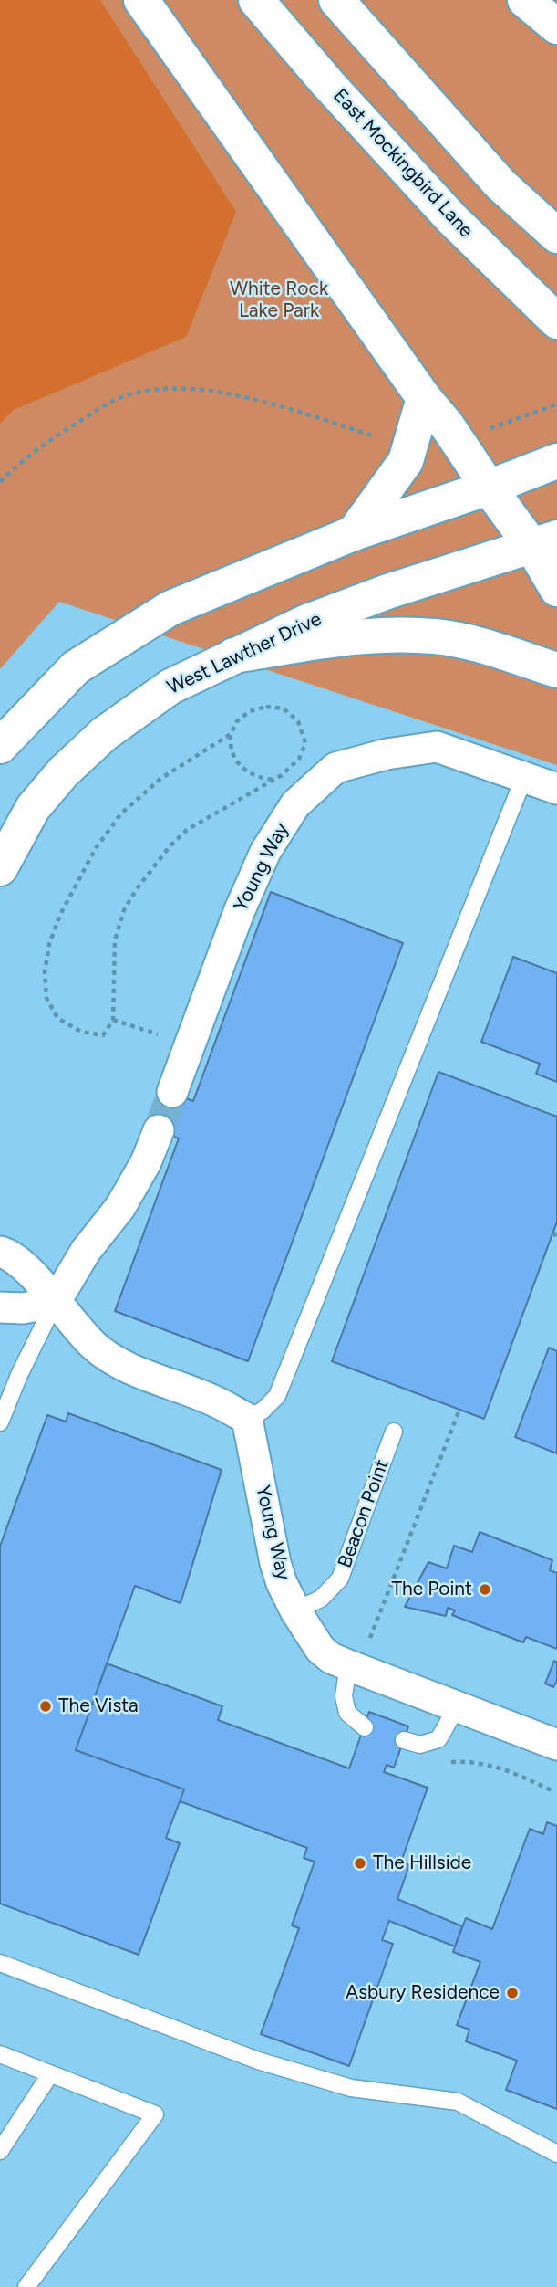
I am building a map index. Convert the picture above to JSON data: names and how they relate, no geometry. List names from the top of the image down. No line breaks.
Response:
{"streets":{"main road":["East Mockingbird Lane","West Lawther Drive"],"street":["Young Way"],"lane":["Beacon Point"]},"crossings":[["Young Way","Beacon Point"]],"parks":["White Rock Lake Park"],"places":["The Point","The Vista","The Hillside","Asbury Residence"]}
